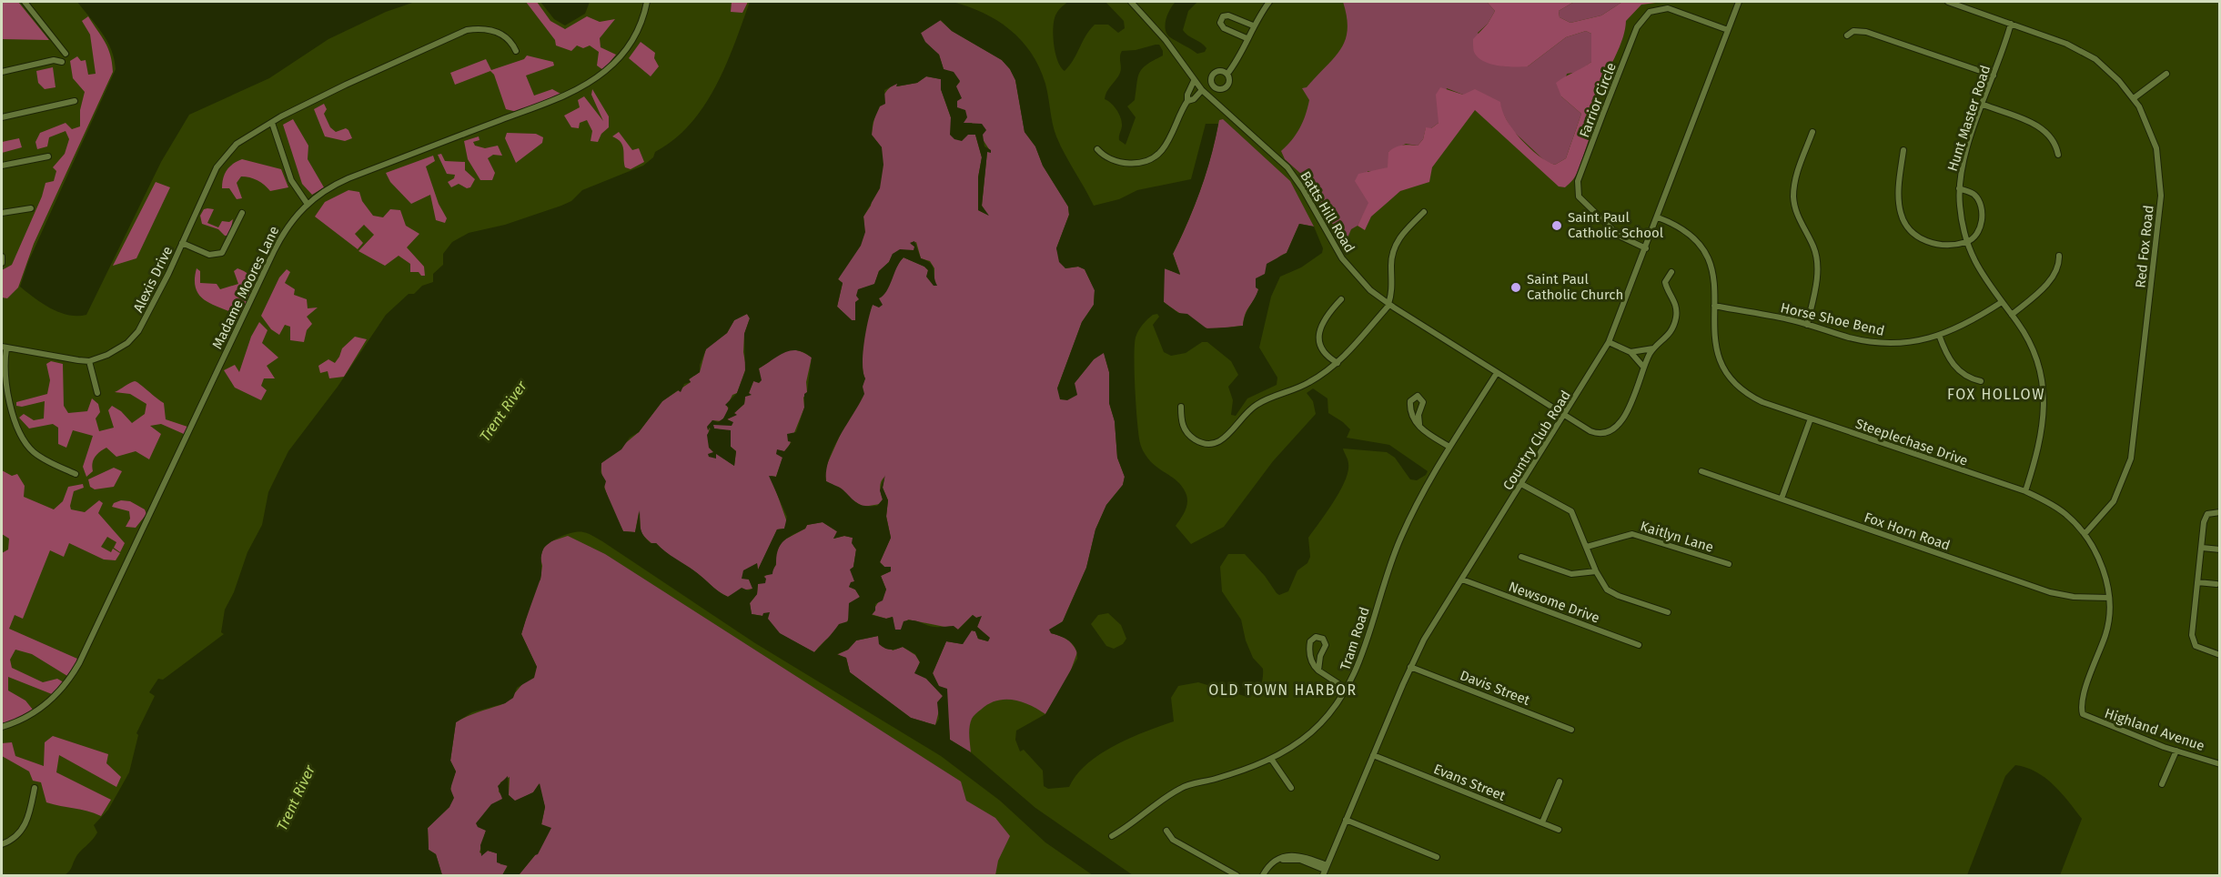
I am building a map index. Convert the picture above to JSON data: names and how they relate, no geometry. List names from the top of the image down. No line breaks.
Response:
{"streets":{"street":["Farrior Circle","Hunt Master Road","Batts Hill Road","Red Fox Road","Alexis Drive","Madame Moores Lane","Horse Shoe Bend","Country Club Road","Steeplechase Drive","Fox Horn Road","Kaitlyn Lane","Newsome Drive","Tram Road","Davis Street","Highland Avenue","Evans Street"]},"crossings":[["Farrior Circle","Country Club Road"],["Hunt Master Road","Red Fox Road"],["Hunt Master Road","Horse Shoe Bend"],["Hunt Master Road","Steeplechase Drive"],["Batts Hill Road","Country Club Road"],["Batts Hill Road","Tram Road"],["Red Fox Road","Steeplechase Drive"],["Horse Shoe Bend","Steeplechase Drive"],["Country Club Road","Steeplechase Drive"],["Country Club Road","Newsome Drive"],["Country Club Road","Davis Street"],["Country Club Road","Evans Street"],["Steeplechase Drive","Fox Horn Road"],["Steeplechase Drive","Highland Avenue"]],"districts":["FOX HOLLOW","OLD TOWN HARBOR"],"water":["Trent River"],"places":["Saint Paul Catholic School","Saint Paul Catholic Church"]}
